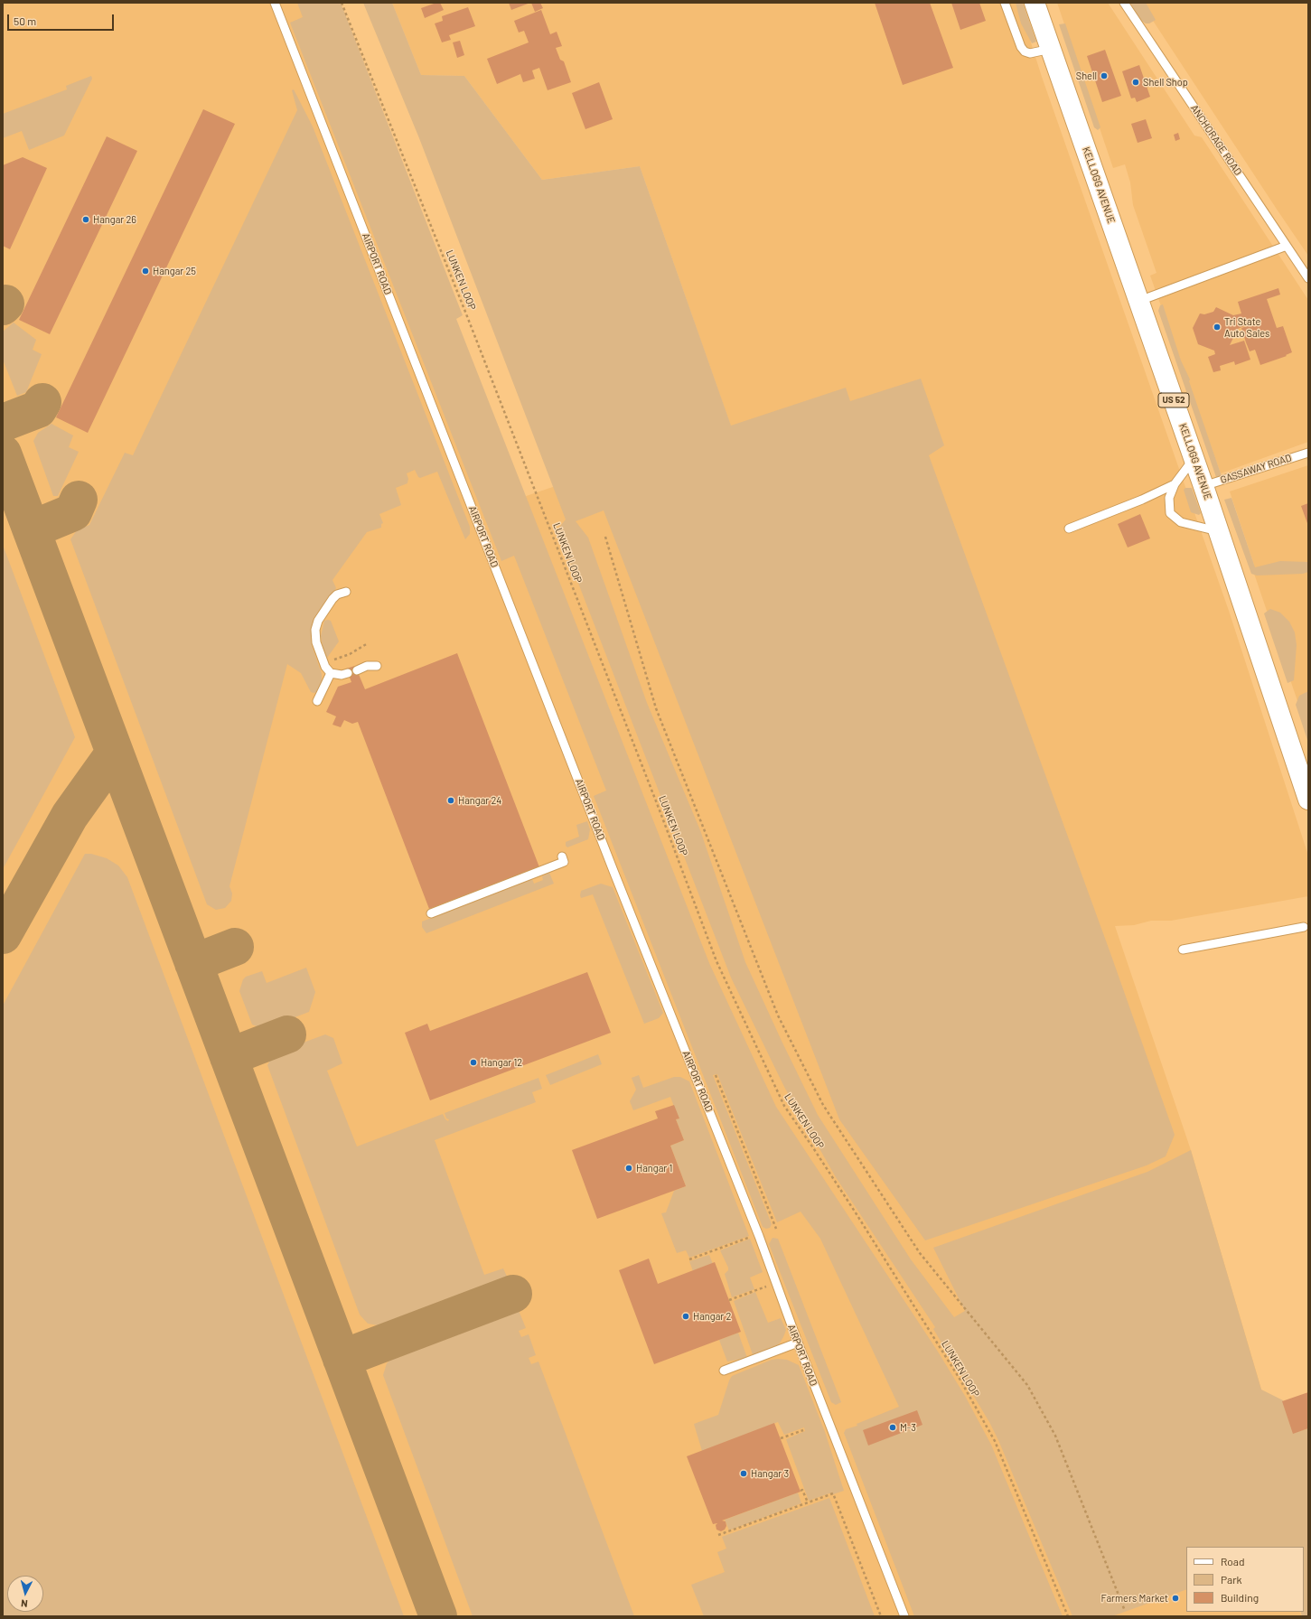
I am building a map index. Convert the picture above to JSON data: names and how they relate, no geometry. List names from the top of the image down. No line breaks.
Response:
{"streets":{"main road":["KELLOGG AVENUE","US 52"],"lane":["ANCHORAGE ROAD","AIRPORT ROAD","GASSAWAY ROAD"],"path":["LUNKEN LOOP"]},"crossings":[["KELLOGG AVENUE","GASSAWAY ROAD"]],"places":["Shell","Shell Shop","Hangar 26","Hangar 25","Tri State Auto Sales","Hangar 24","Hangar 12","Hangar 1","Hangar 2","M-3","Hangar 3","Farmers Market"],"legend":["Road","Park","Building"],"scale_bar":"50 m","north":"bottom"}
